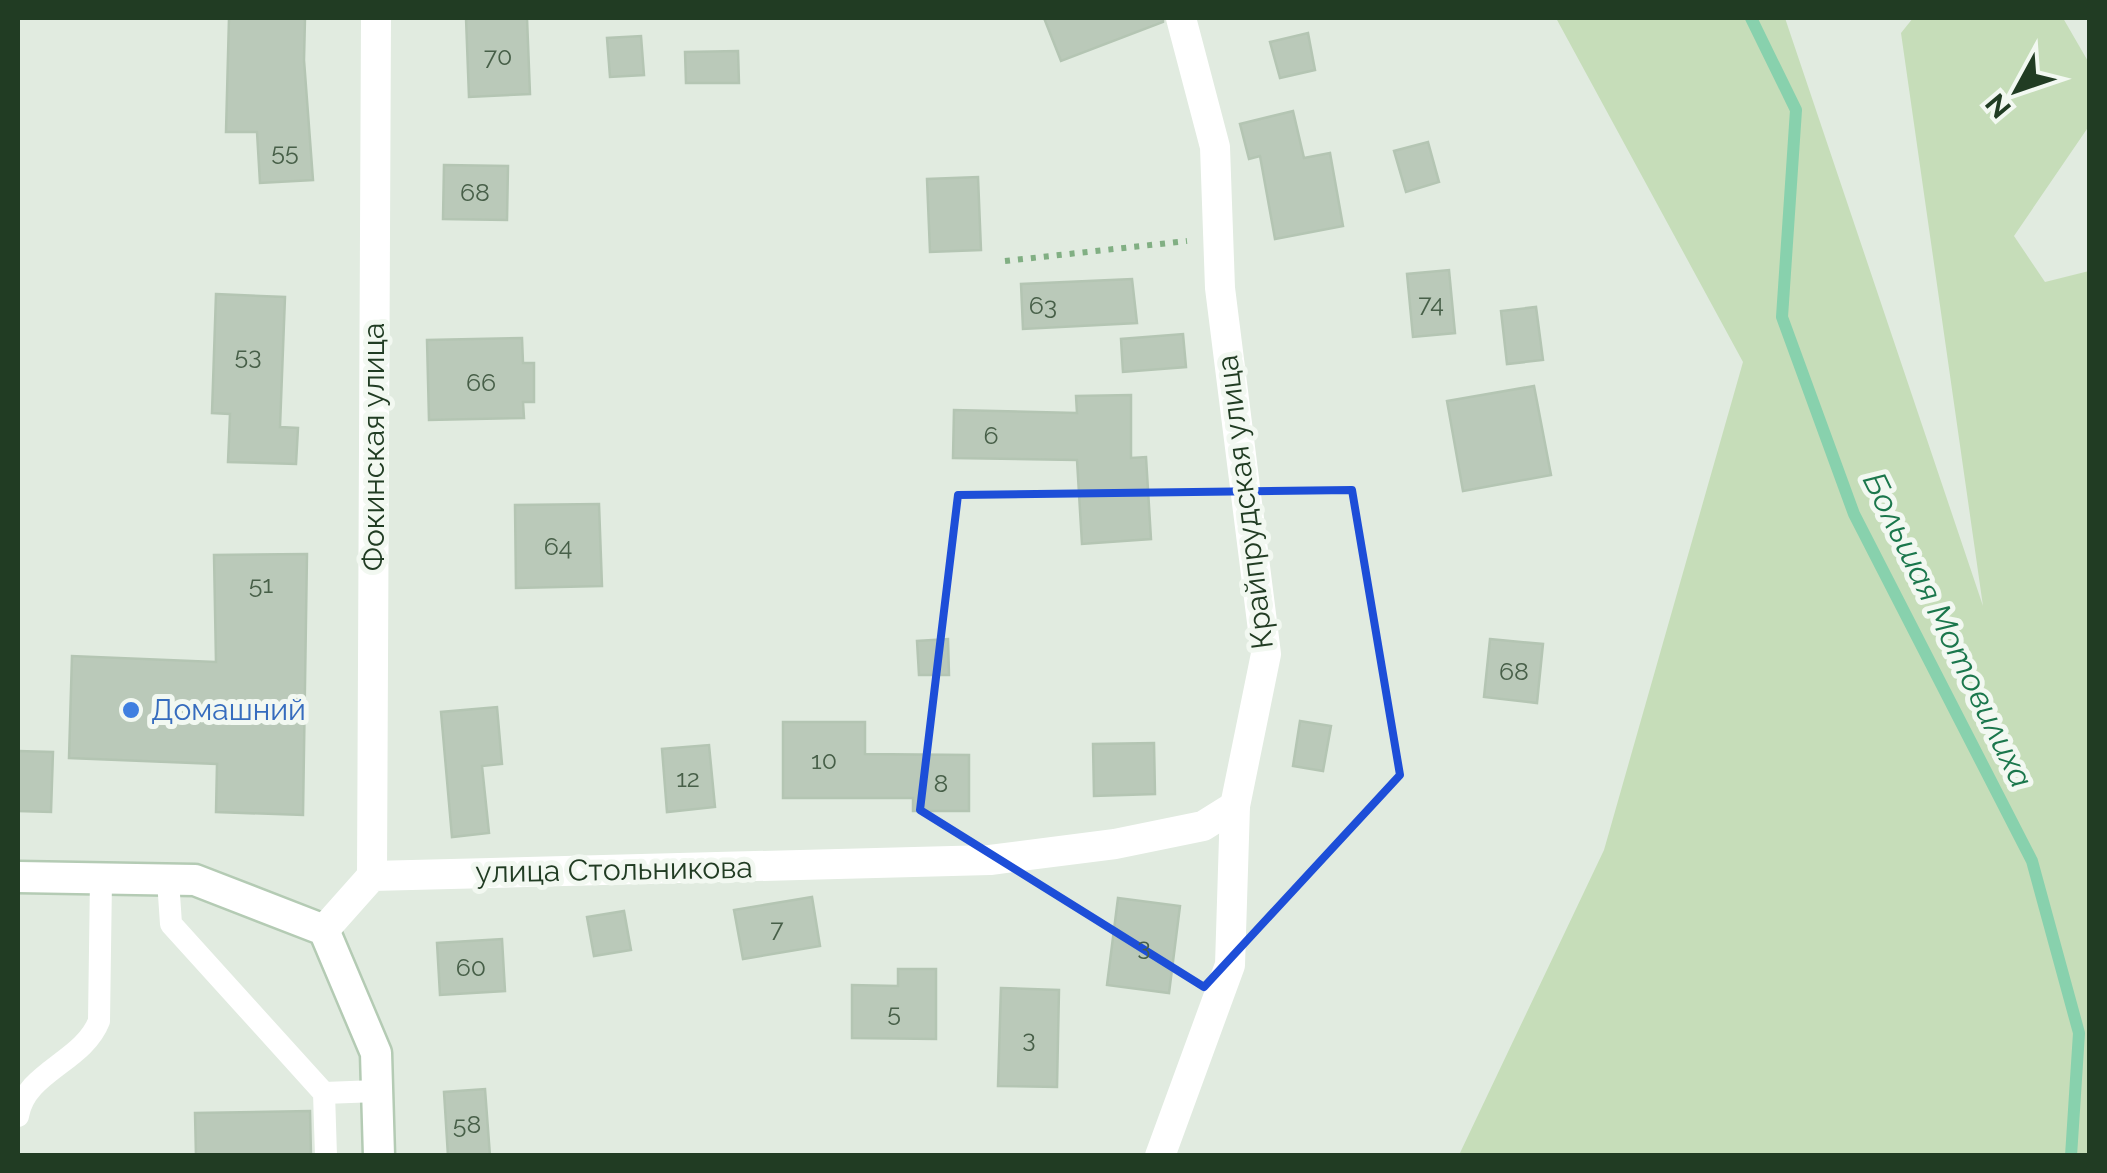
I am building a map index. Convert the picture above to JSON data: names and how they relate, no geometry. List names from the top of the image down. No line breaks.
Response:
{"streets":{"street":["Фокинская улица","Крайпрудская улица","улица Стольникова"]},"crossings":[["Фокинская улица","улица Стольникова"],["Крайпрудская улица","улица Стольникова"]],"water":["Большая Мотовилиха"],"places":["Домашний"],"house_numbers":["70","55","68","74","63","53","66","6","64","51","68","10","12","8","7","3","60","5","3","58"],"north":"bottom left"}
